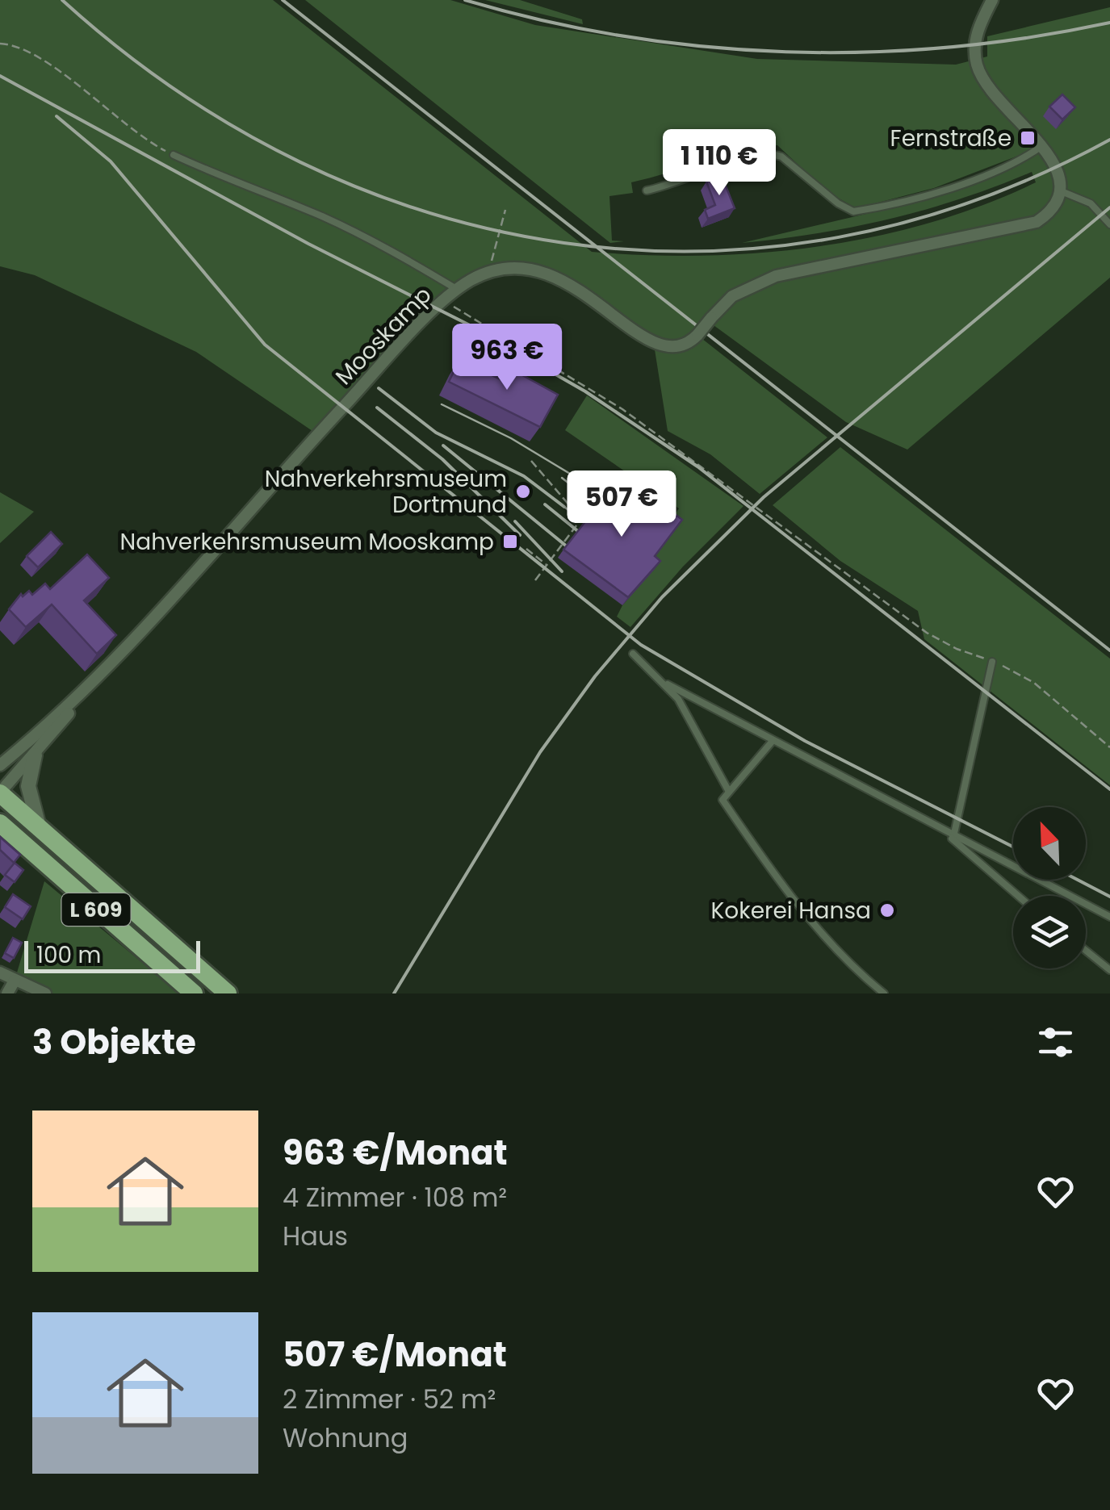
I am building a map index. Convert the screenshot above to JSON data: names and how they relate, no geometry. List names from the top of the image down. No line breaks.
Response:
{"streets":{"main road":["L 609"],"street":["Mooskamp"]},"crossings":[["Mooskamp","L 609"]],"places":{"transit":["Fernstraße","Nahverkehrsmuseum Mooskamp"],"other":["Nahverkehrsmuseum Dortmund","Kokerei Hansa"]},"scale_bar":"100 m","north":"top left","page":{"price":["1 110 €","963 €","507 €"],"scale":"100 m","heading":"3 Objekte","list":[{"name":"963 €/Monat","note":"4 Zimmer · 108 m² · Haus"},{"name":"507 €/Monat","note":"2 Zimmer · 52 m² · Wohnung"}]}}
